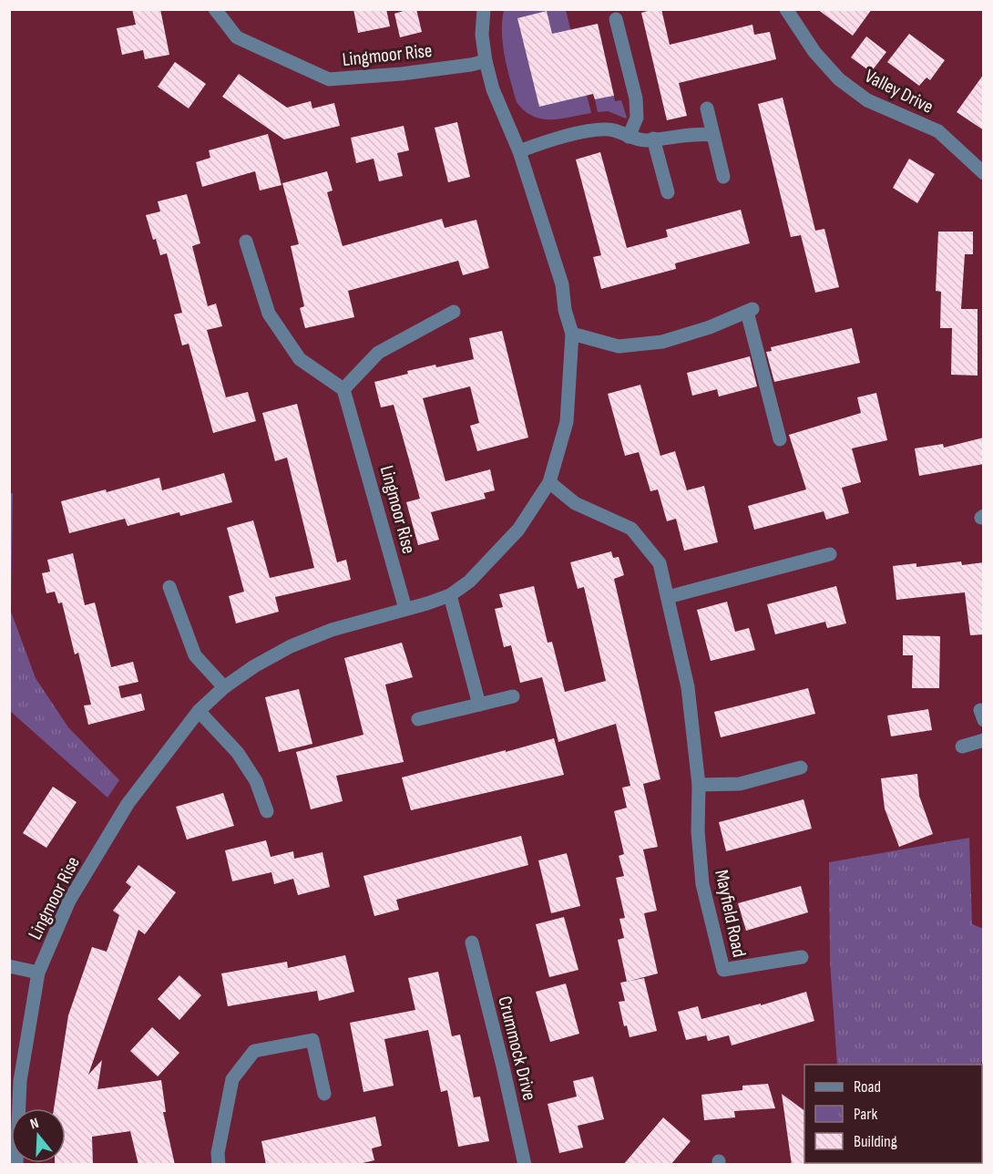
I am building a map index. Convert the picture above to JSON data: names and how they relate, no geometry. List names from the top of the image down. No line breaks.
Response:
{"streets":{"street":["Lingmoor Rise","Valley Drive","Mayfield Road","Crummock Drive"]},"crossings":[["Lingmoor Rise","Mayfield Road"]],"legend":["Road","Park","Building"],"north":"top"}
